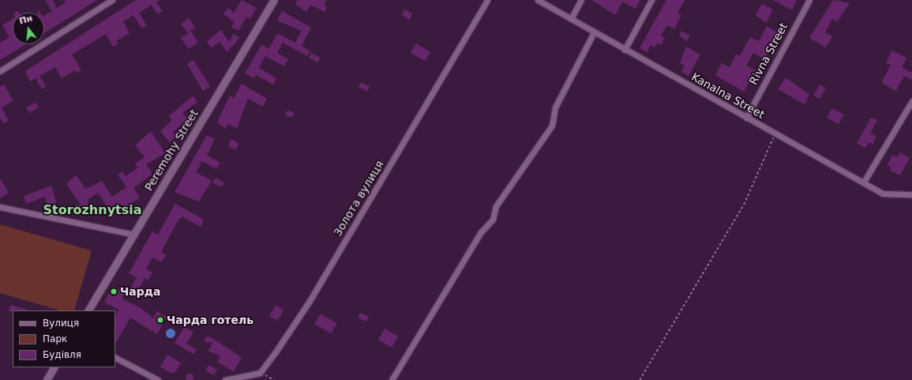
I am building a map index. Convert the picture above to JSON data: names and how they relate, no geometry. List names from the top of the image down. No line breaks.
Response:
{"streets":{"street":["Rivna Street","Kanalna Street","Peremohy Street","Золота вулиця"]},"crossings":[["Rivna Street","Kanalna Street"]],"districts":["Storozhnytsia"],"places":["Чарда","Чарда готель"],"legend":["Вулиця","Парк","Будівля"],"north":"top"}
